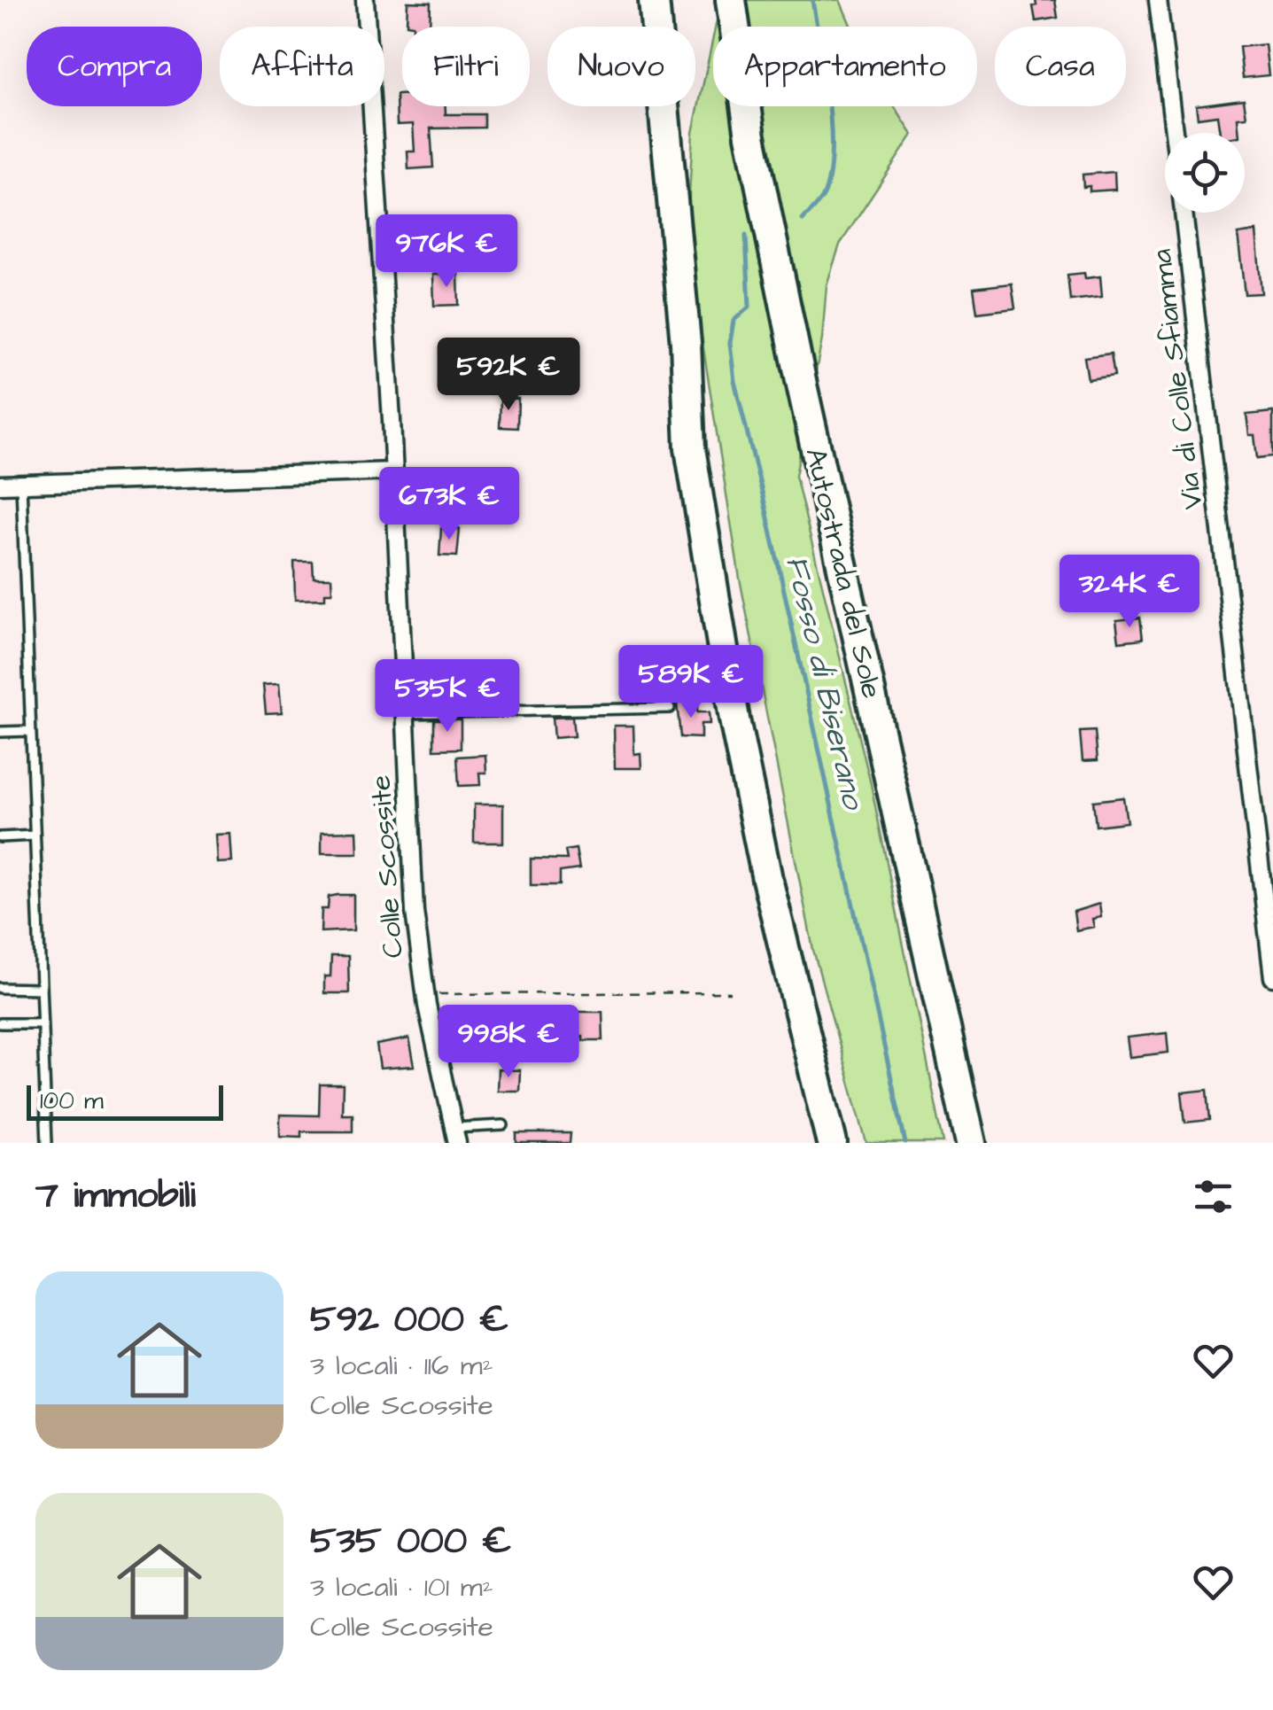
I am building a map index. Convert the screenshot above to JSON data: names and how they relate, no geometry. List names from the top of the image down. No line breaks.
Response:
{"streets":{"highway":["Autostrada del Sole"],"street":["Via di Colle Sfiamma","Colle Scossite"]},"water":["Fosso di Biserano"],"scale_bar":"100 m","page":{"chip":["Compra","Affitta","Filtri","Nuovo","Appartamento","Casa"],"price":["976K €","592K €","673K €","324K €","589K €","535K €","998K €"],"scale":"100 m","heading":"7 immobili","list":[{"name":"592 000 €","note":"3 locali · 116 m² · Colle Scossite"},{"name":"535 000 €","note":"3 locali · 101 m² · Colle Scossite"}]}}
